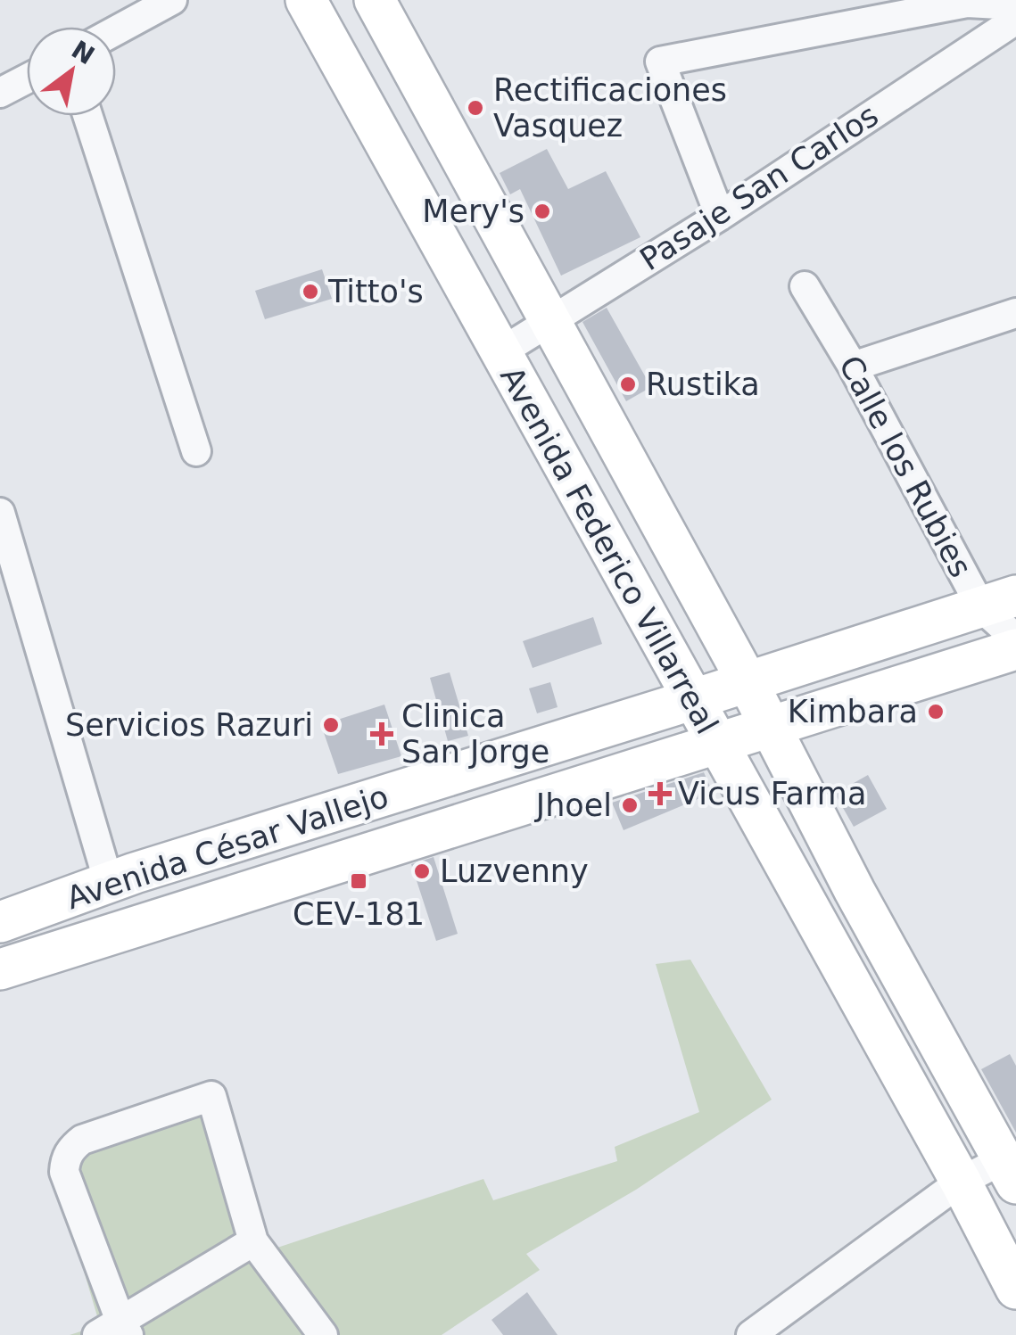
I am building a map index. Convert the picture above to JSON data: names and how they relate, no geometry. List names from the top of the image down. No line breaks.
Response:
{"streets":{"main road":["Avenida Federico Villarreal","Avenida César Vallejo"],"street":["Pasaje San Carlos","Calle los Rubies"]},"crossings":[["Pasaje San Carlos","Avenida Federico Villarreal"],["Calle los Rubies","Avenida César Vallejo"],["Avenida Federico Villarreal","Avenida César Vallejo"]],"places":{"other":["Rectificaciones Vasquez","Mery's","Titto's","Rustika","Kimbara","Servicios Razuri","Jhoel","Luzvenny"],"health":["Clinica San Jorge","Vicus Farma"],"transit":["CEV-181"]},"north":"top right"}
